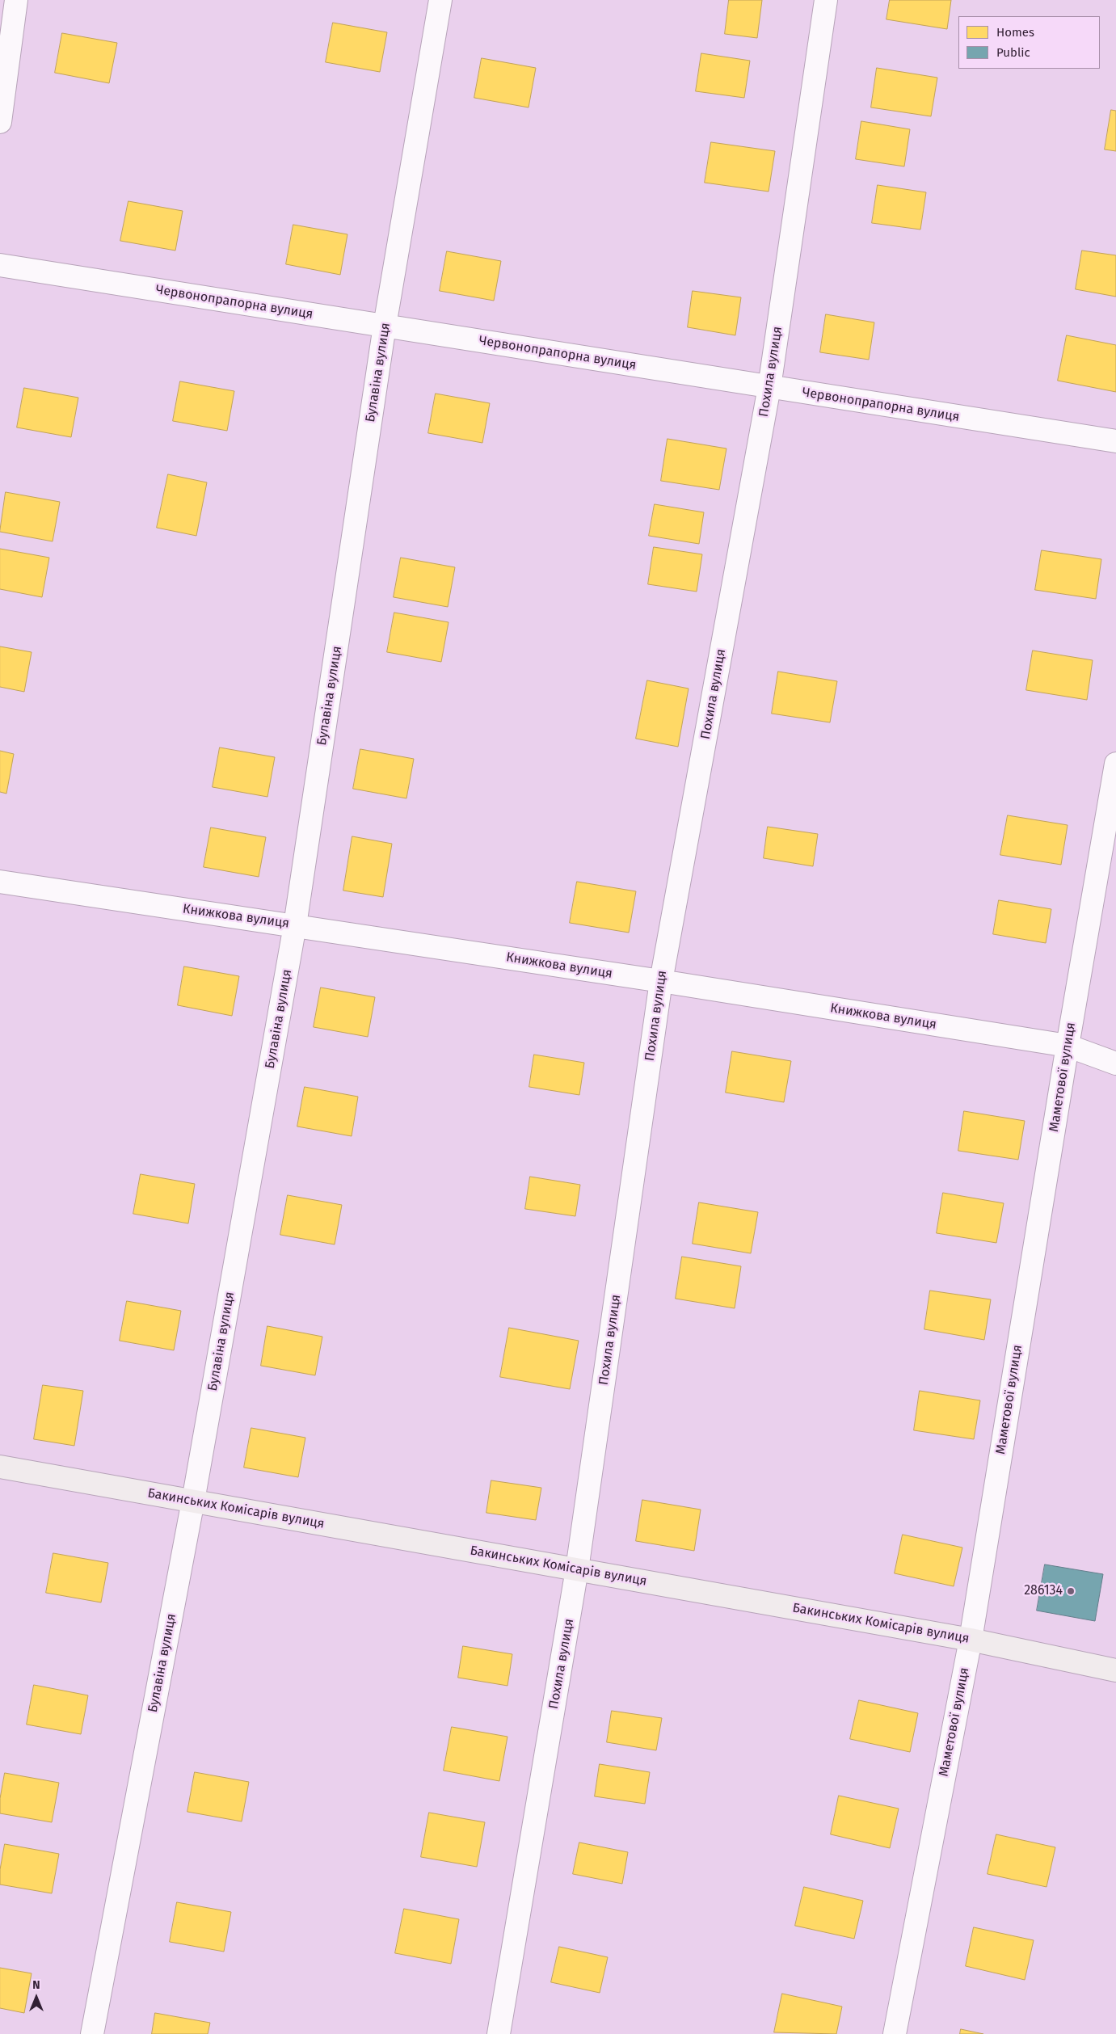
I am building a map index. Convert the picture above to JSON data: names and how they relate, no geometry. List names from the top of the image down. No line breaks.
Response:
{"streets":{"street":["Червонопрапорна вулиця","Похила вулиця","Булавіна вулиця","Книжкова вулиця","Маметової вулиця","Бакинських Комісарів вулиця"]},"crossings":[["Червонопрапорна вулиця","Похила вулиця"],["Червонопрапорна вулиця","Булавіна вулиця"],["Похила вулиця","Книжкова вулиця"],["Похила вулиця","Бакинських Комісарів вулиця"],["Булавіна вулиця","Книжкова вулиця"],["Булавіна вулиця","Бакинських Комісарів вулиця"],["Книжкова вулиця","Маметової вулиця"],["Маметової вулиця","Бакинських Комісарів вулиця"]],"places":["286134"],"legend":["Homes","Public"],"north":"top"}
